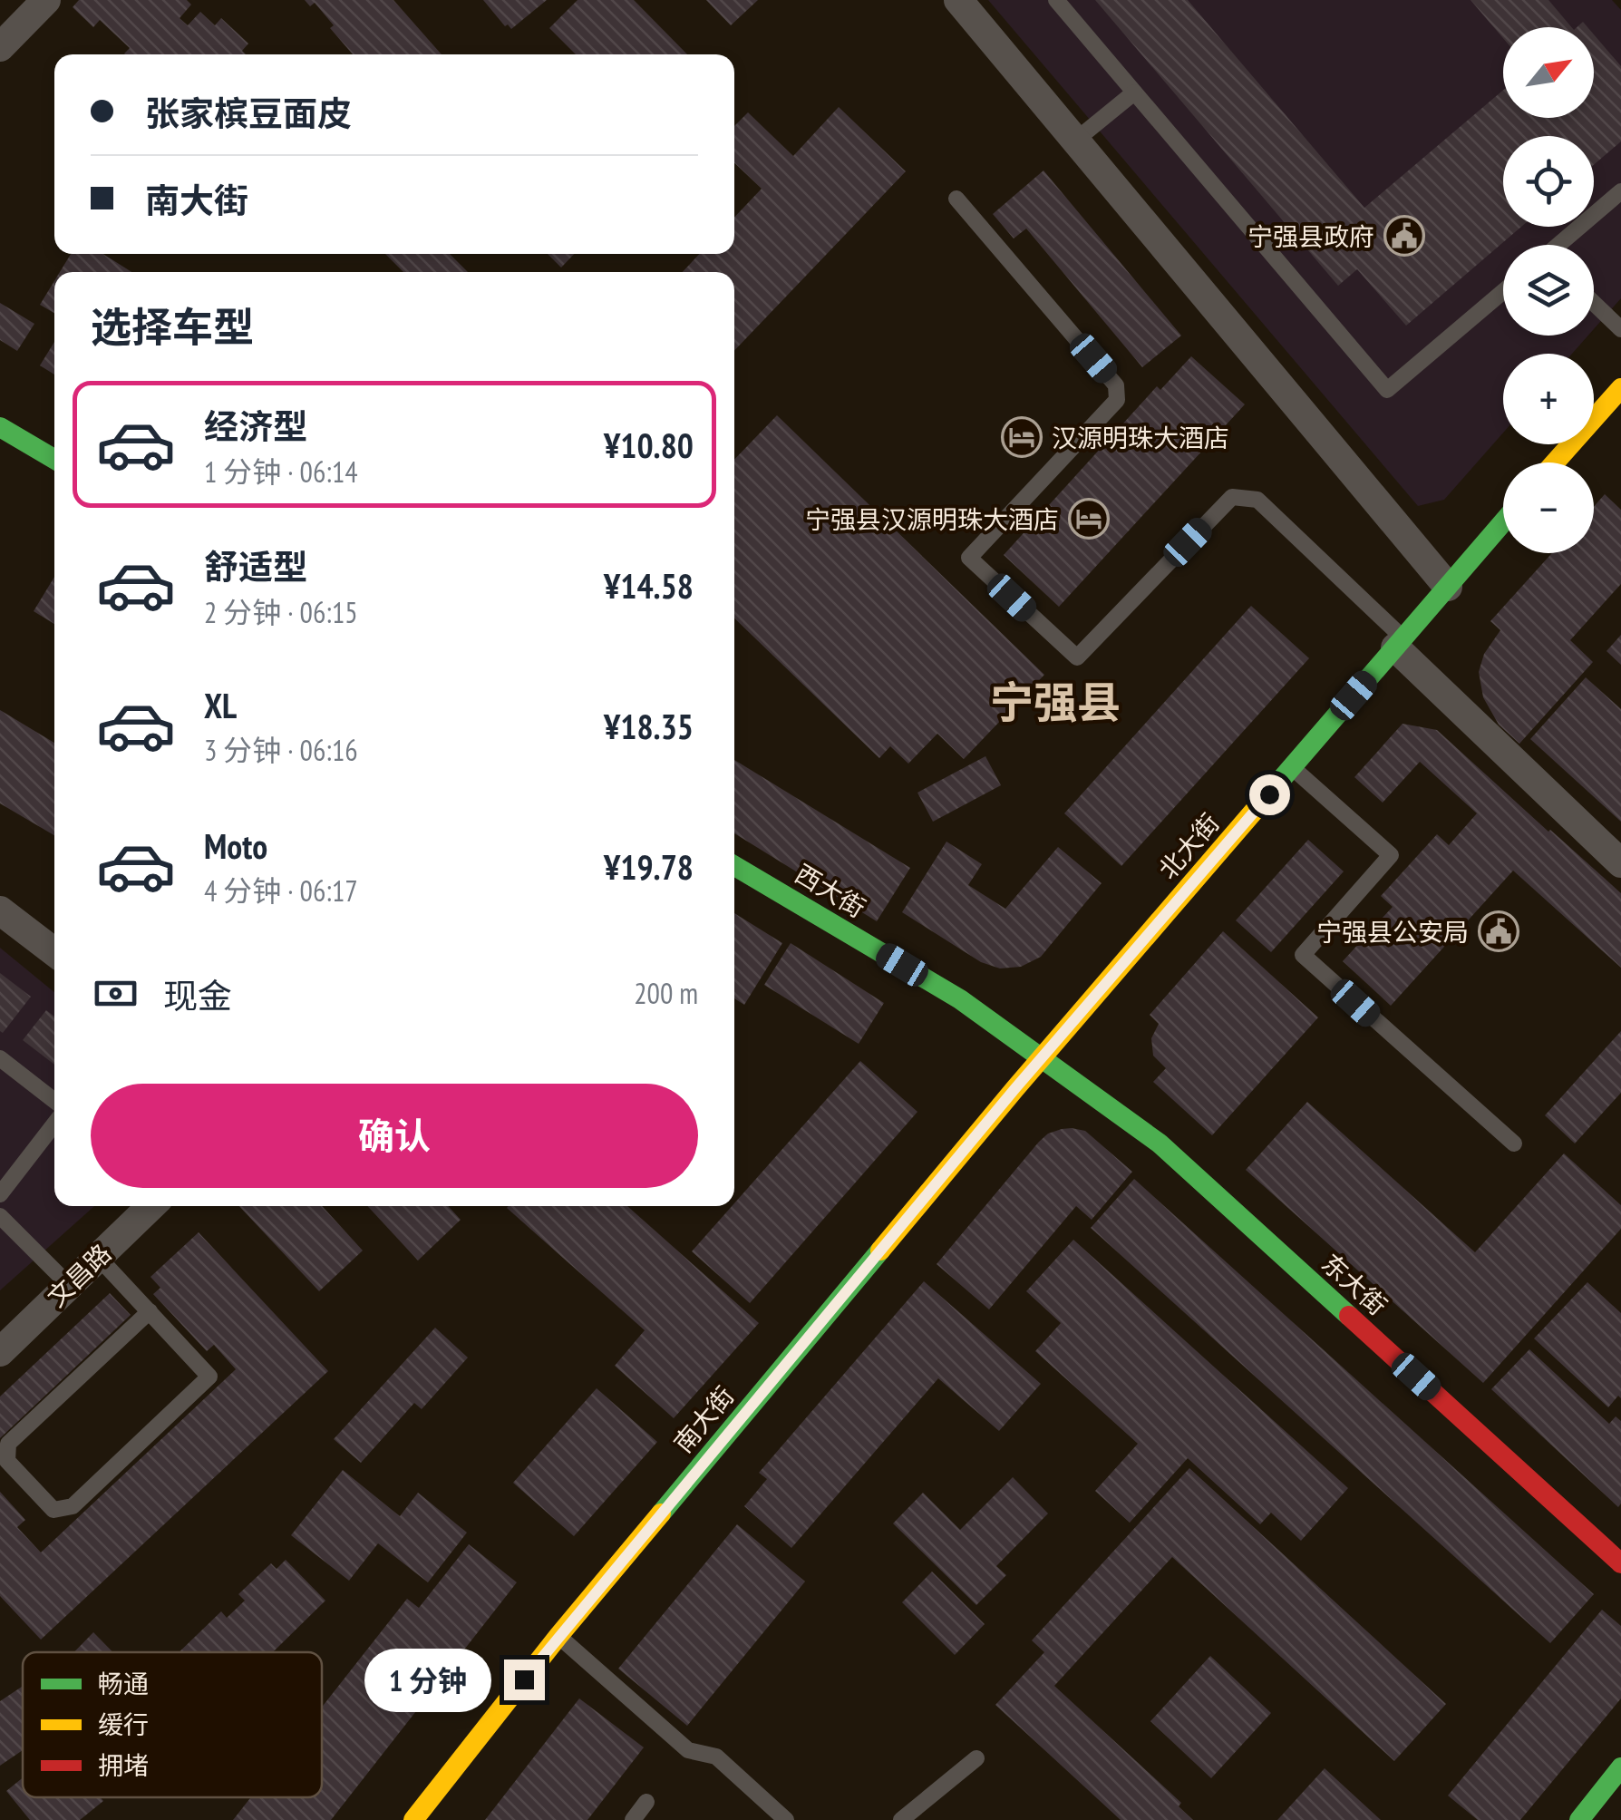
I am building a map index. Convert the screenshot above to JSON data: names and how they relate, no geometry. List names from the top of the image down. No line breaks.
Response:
{"streets":{"street":["北大街","西大街","文昌路","东大街","南大街"]},"crossings":[["北大街","西大街"],["北大街","东大街"],["北大街","南大街"],["西大街","东大街"],["西大街","南大街"],["东大街","南大街"]],"districts":["宁强县"],"places":{"public building":["宁强县政府","宁强县公安局"],"hotel":["汉源明珠大酒店","宁强县汉源明珠大酒店"]},"legend":["畅通","缓行","拥堵"],"north":"top right","page":{"map_buttons":["+","−"],"banner":["张家槟豆面皮","南大街"],"heading":"选择车型","list":[{"name":"经济型","note":"1 分钟 · 06:14","value":"¥10.80"},{"name":"舒适型","note":"2 分钟 · 06:15","value":"¥14.58"},{"name":"XL","note":"3 分钟 · 06:16","value":"¥18.35"},{"name":"Moto","note":"4 分钟 · 06:17","value":"¥19.78"}],"pay":["现金","200 m"],"buttons":"确认","bubble":"1 分钟"}}
